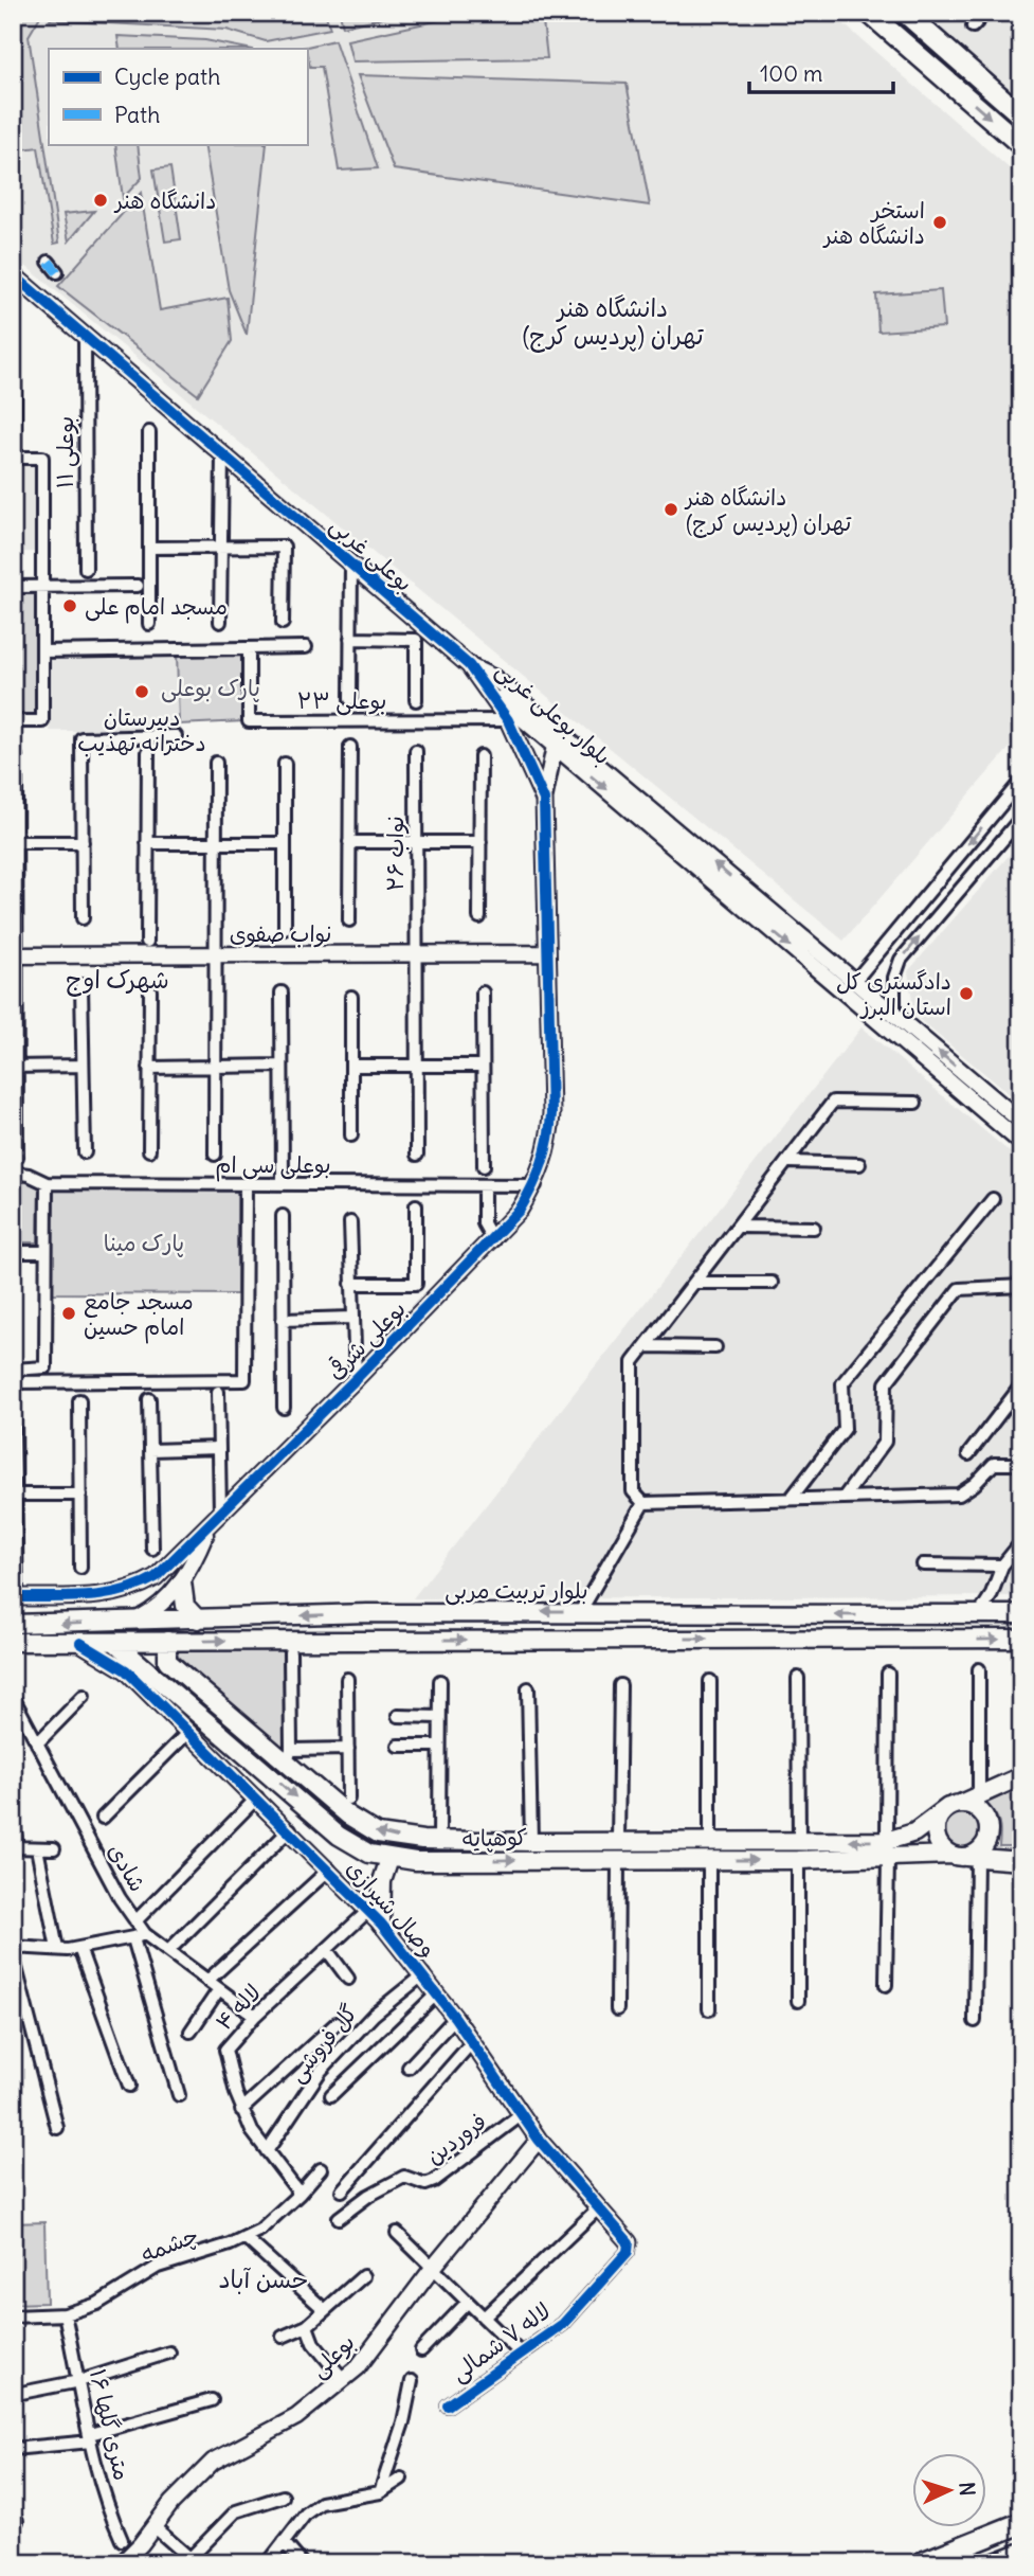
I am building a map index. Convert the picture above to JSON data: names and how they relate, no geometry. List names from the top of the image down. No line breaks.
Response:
{"streets":{"main road":["بلوار تربیت مربی","کوهپایه"],"street":["بوعلی ۱۱","بوعلی غربی","بوعلی ۲۳","بلوار بوعلی غربی","نواب ۲۶","نواب صفوی","بوعلی سی ام","بوعلی شرقی","شادی","وصال شیرازی","لاله ۴","گل فروشی","فروردین","چشمه","لاله ۷ شمالی","بوعلی","۱۶ متری گلها"]},"crossings":[["بوعلی ۱۱","بوعلی غربی"],["بوعلی غربی","بوعلی ۲۳"],["بوعلی غربی","بلوار بوعلی غربی"],["بوعلی غربی","نواب صفوی"],["بوعلی غربی","بوعلی شرقی"],["نواب ۲۶","نواب صفوی"],["نواب صفوی","بوعلی شرقی"],["بوعلی سی ام","بوعلی شرقی"],["شادی","لاله ۴"],["وصال شیرازی","لاله ۴"],["وصال شیرازی","گل فروشی"],["وصال شیرازی","فروردین"],["وصال شیرازی","لاله ۷ شمالی"],["وصال شیرازی","بوعلی"],["لاله ۴","گل فروشی"],["لاله ۴","چشمه"],["چشمه","۱۶ متری گلها"]],"districts":["دانشگاه هنر تهران (پردیس کرج)","شهرک اوج","حسن آباد"],"parks":["پارک بوعلی","پارک مینا"],"places":["دانشگاه هنر","استخر دانشگاه هنر","دانشگاه هنر تهران (پردیس کرج)","مسجد امام علی","دبیرستان دخترانه تهذیب","دادگستری کل استان البرز","مسجد جامع امام حسین"],"legend":["Cycle path","Path"],"scale_bar":"100 m","north":"right"}
